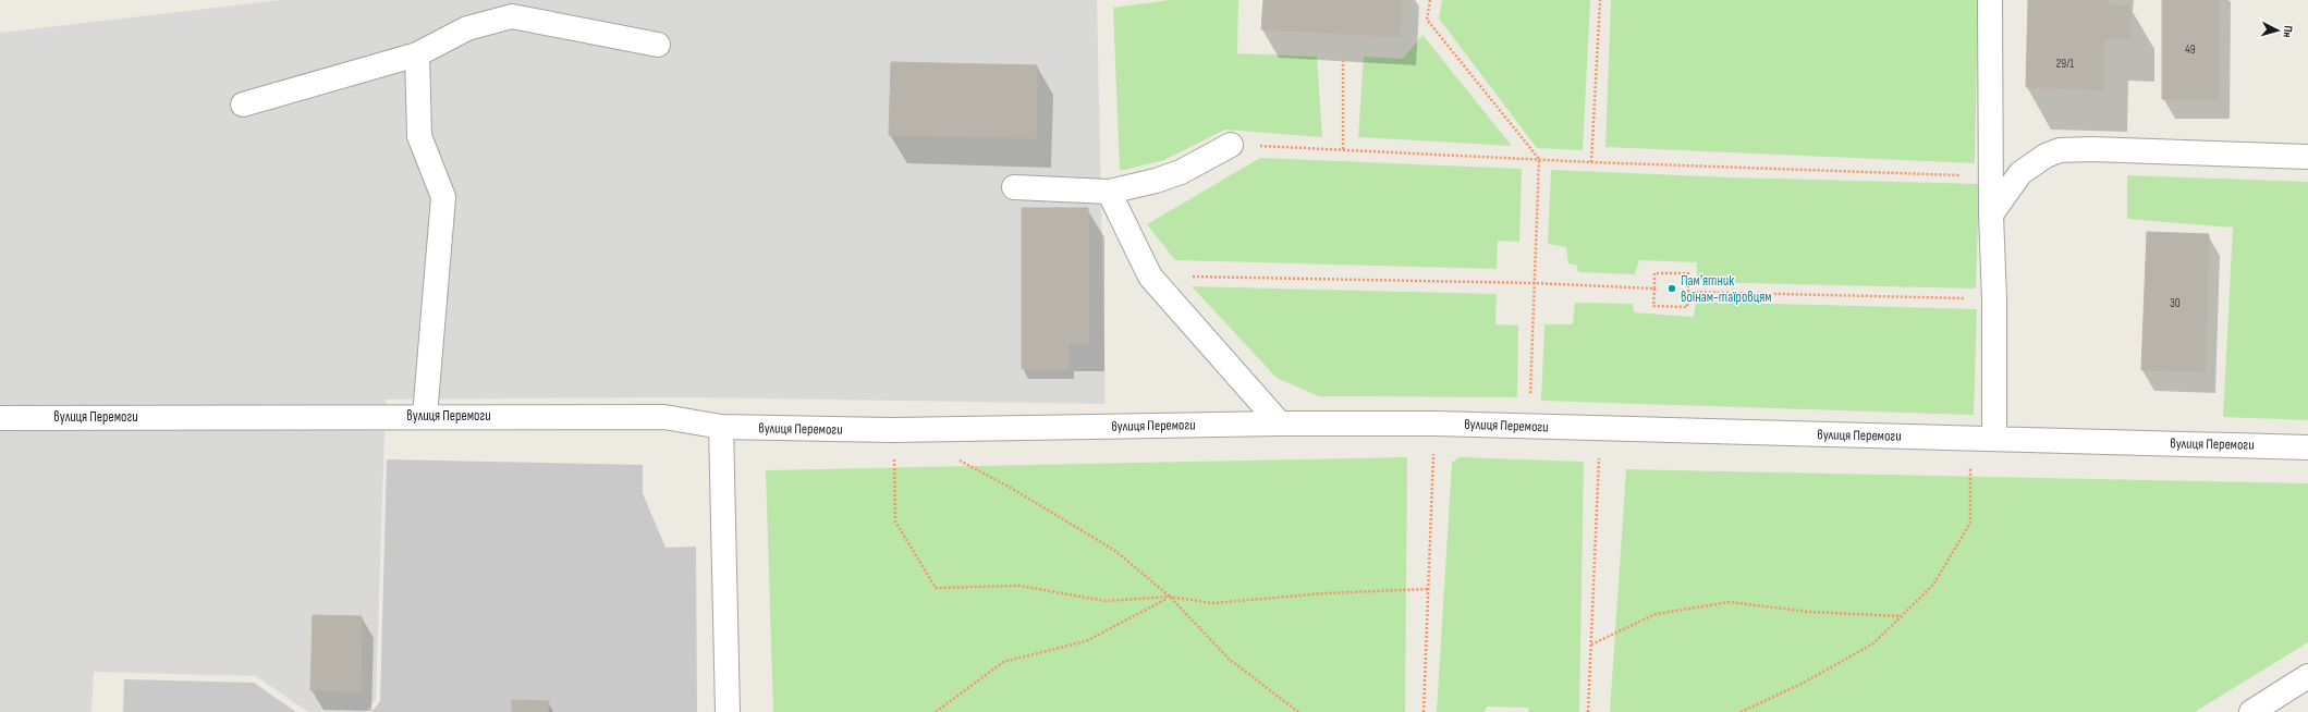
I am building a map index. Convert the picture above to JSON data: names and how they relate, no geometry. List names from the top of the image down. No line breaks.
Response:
{"streets":{"street":["вулиця Перемоги"]},"places":["Пам'ятник воїнам-таїровцям"],"house_numbers":["49","29/1","30"],"north":"right"}
